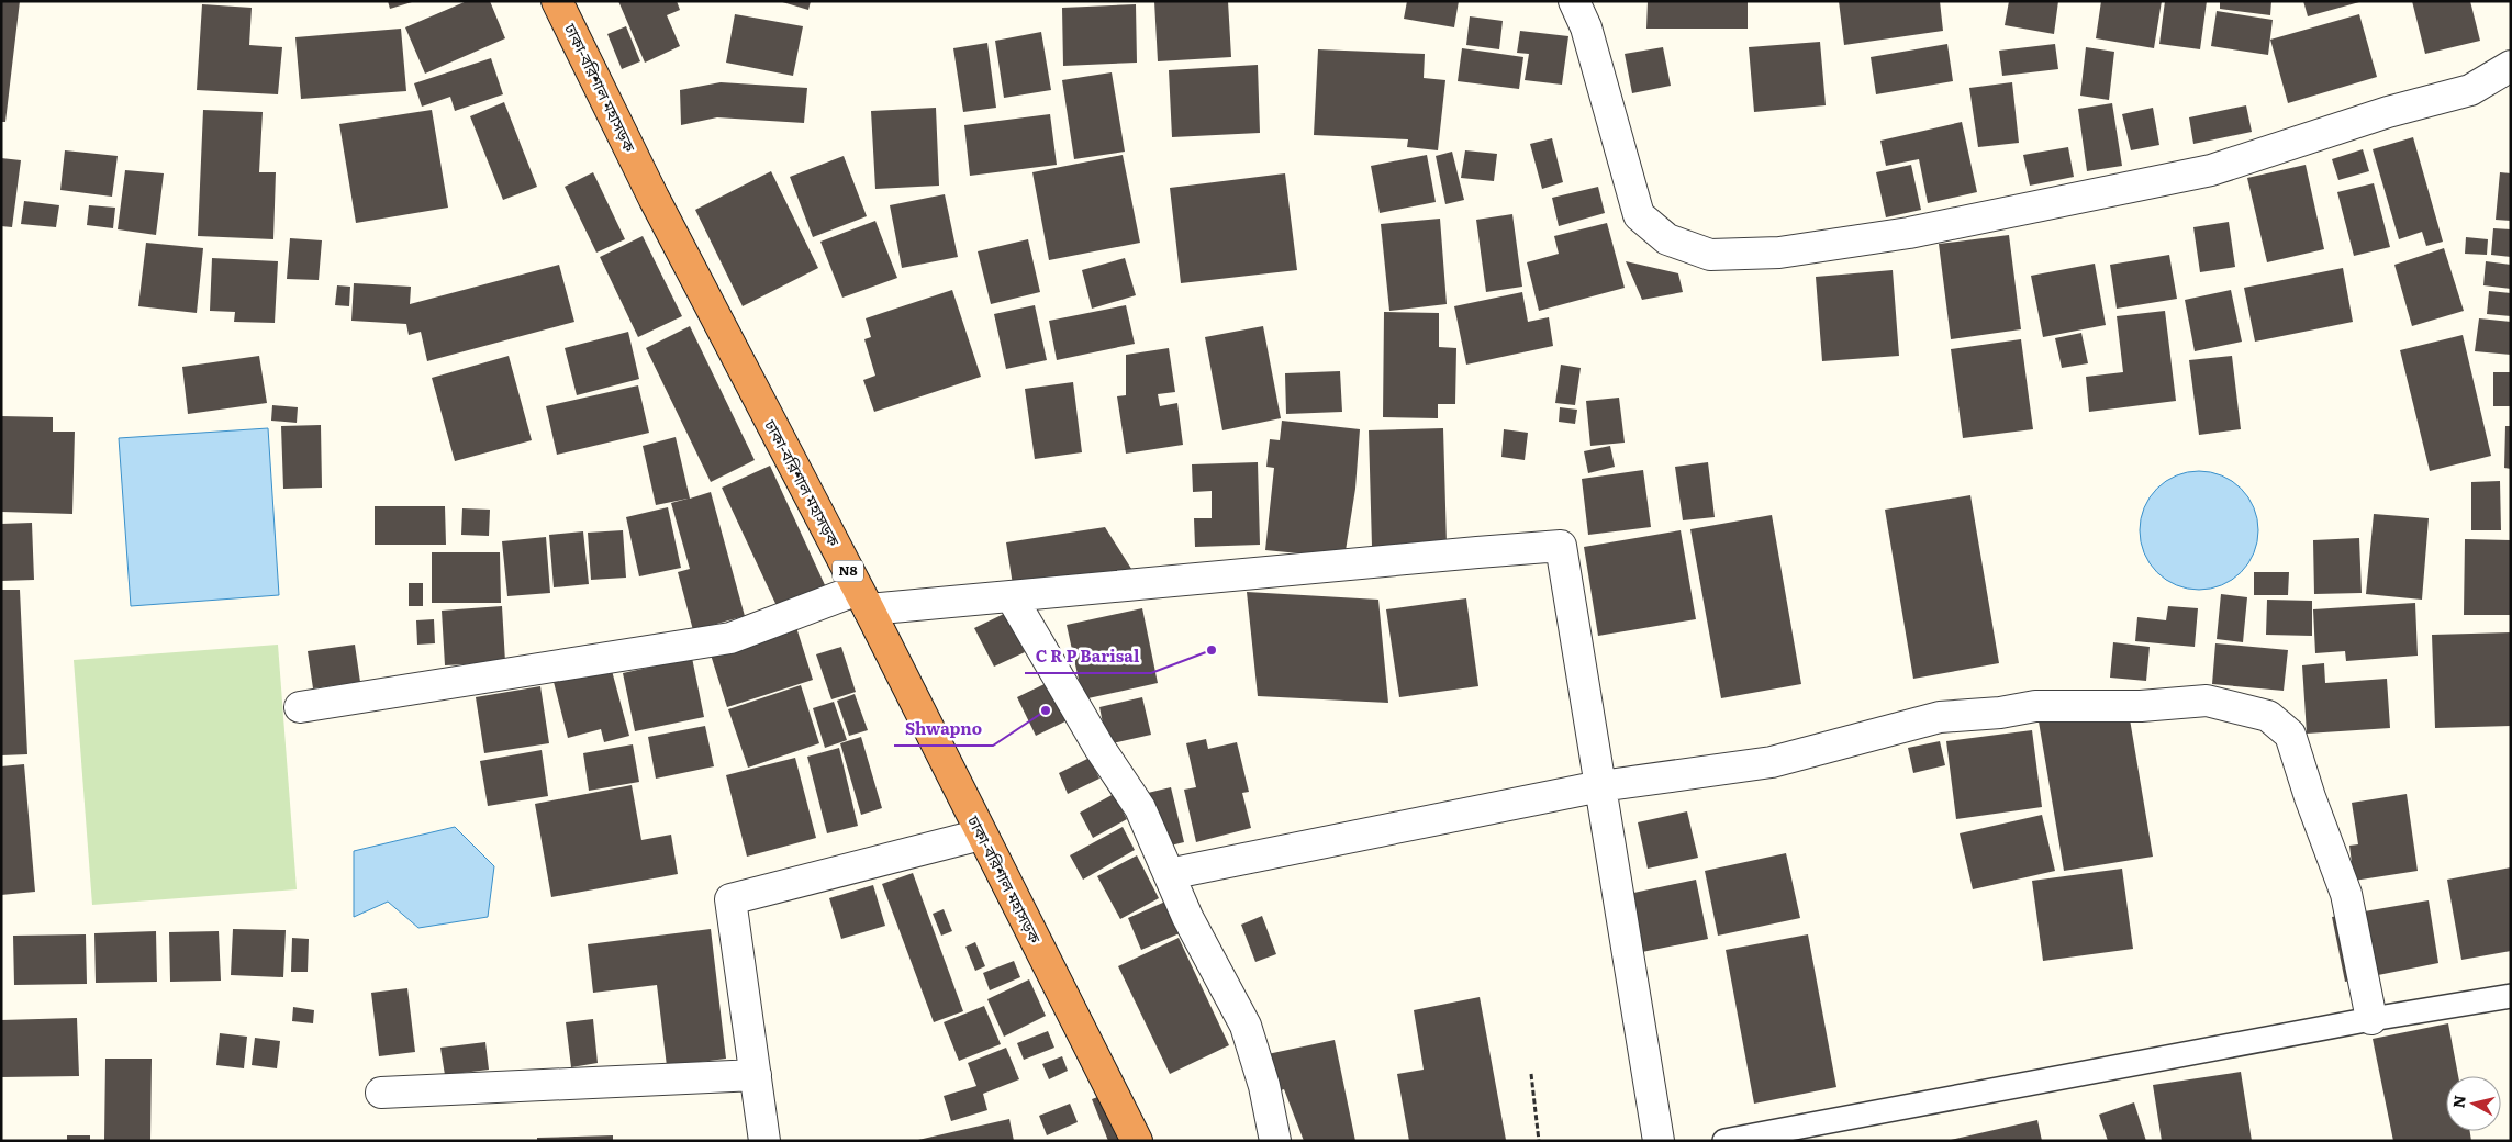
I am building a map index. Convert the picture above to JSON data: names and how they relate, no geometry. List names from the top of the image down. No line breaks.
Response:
{"streets":{"highway":["ঢাকা-বরিশাল মহাসড়ক","N8"]},"places":["C R P Barisal","Shwapno"],"north":"left"}
